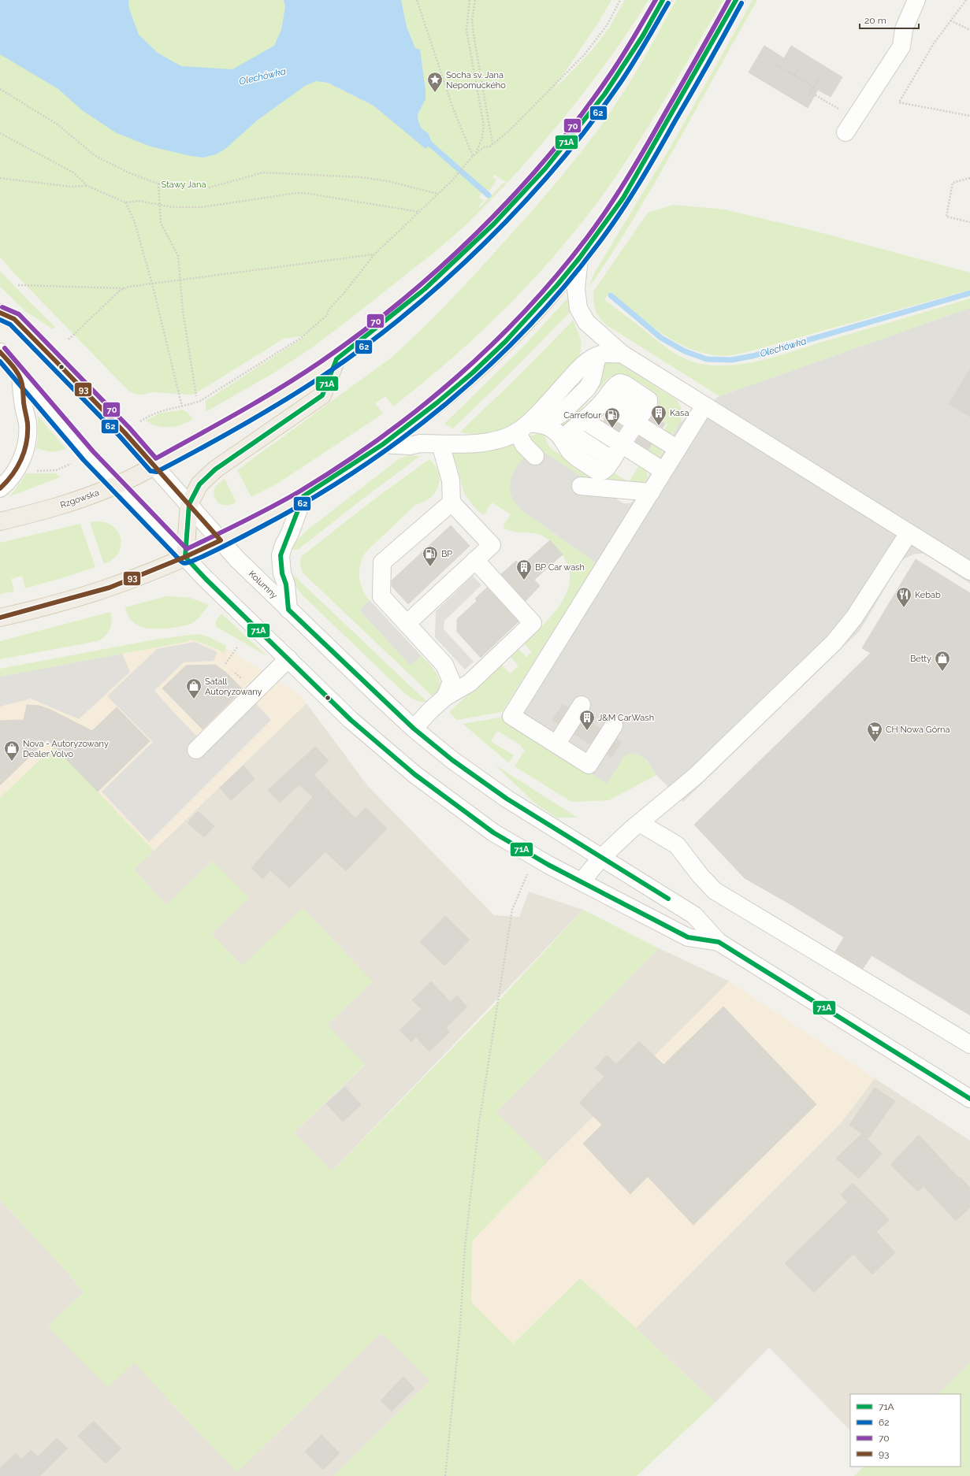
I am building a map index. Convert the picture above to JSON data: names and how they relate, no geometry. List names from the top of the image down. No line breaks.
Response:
{"streets":{"main road":["Rzgowska"],"street":["Kolumny"]},"crossings":[["Rzgowska","Kolumny"]],"water":["Olechówka"],"parks":["Stawy Jana"],"places":{"place":["Socha sv. Jana Nepomuckého"],"building":["Kasa","BP Car wash","J&M CarWash"],"fuel station":["Carrefour","BP"],"restaurant":["Kebab"],"shop":["Betty","Satall Autoryzowany","Nova - Autoryzowany Dealer Volvo"],"supermarket":["CH Nowa Górna"]},"lines":["transit line 71A","transit line 70","transit line 62","transit line 93"],"legend":["71A","62","70","93"],"scale_bar":"20 m"}
